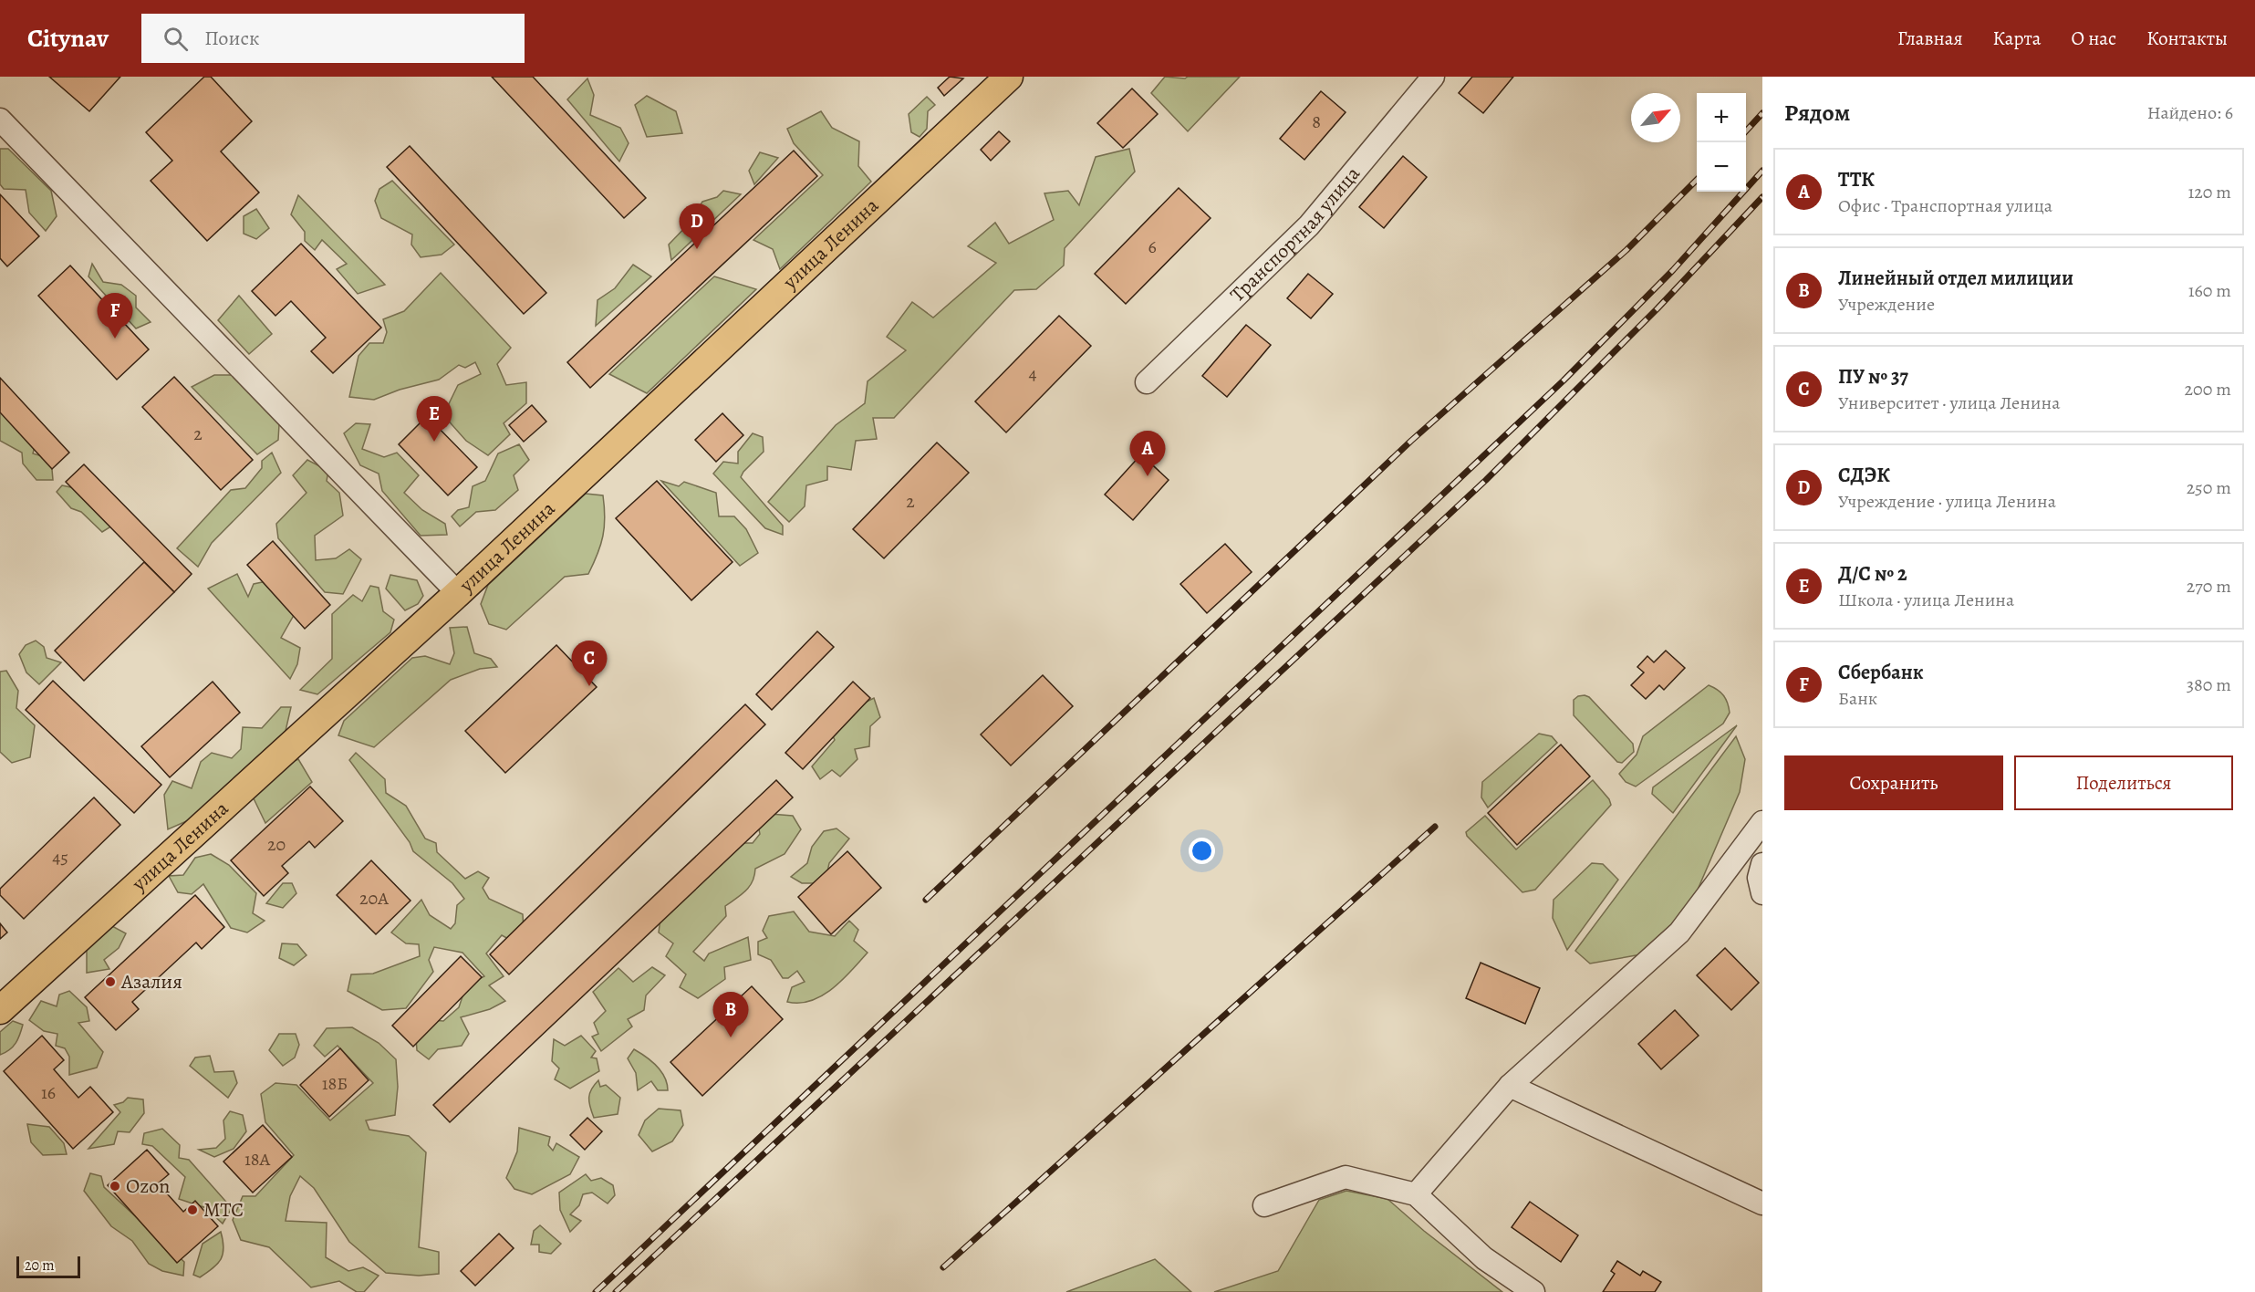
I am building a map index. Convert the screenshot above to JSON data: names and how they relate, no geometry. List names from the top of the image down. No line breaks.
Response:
{"streets":{"main road":["улица Ленина"],"street":["Транспортная улица"]},"places":["Азалия","Ozon","МТС"],"house_numbers":["8","6","4","2","2","20","45","20А","18Б","16","18А"],"scale_bar":"20 m","north":"top right","page":{"header":"Citynav","search":"Поиск","nav":["Главная","Карта","О нас","Контакты"],"heading":["Рядом","Найдено: 6"],"map_buttons":["+","−"],"list":[{"mark":"A","name":"ТТК","note":"Офис · Транспортная улица","value":"120 m"},{"mark":"B","name":"Линейный отдел милиции","note":"Учреждение","value":"160 m"},{"mark":"C","name":"ПУ № 37","note":"Университет · улица Ленина","value":"200 m"},{"mark":"D","name":"СДЭК","note":"Учреждение · улица Ленина","value":"250 m"},{"mark":"E","name":"Д/С № 2","note":"Школа · улица Ленина","value":"270 m"},{"mark":"F","name":"Сбербанк","note":"Банк","value":"380 m"}],"pins":["D","F","E","A","C","B"],"buttons":["Сохранить","Поделиться"],"scale":"20 m"}}
